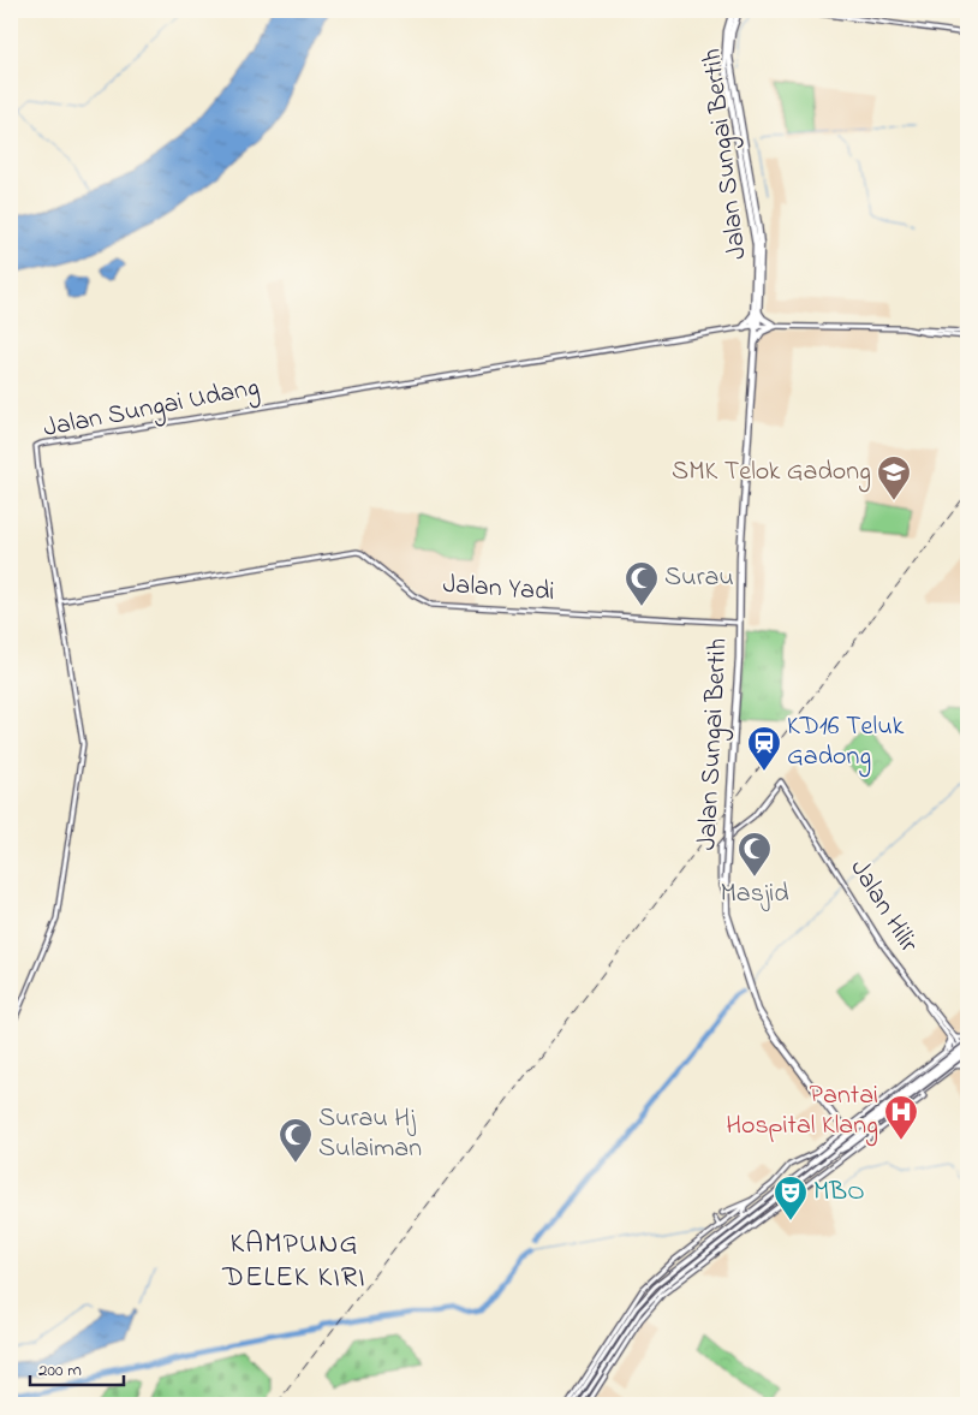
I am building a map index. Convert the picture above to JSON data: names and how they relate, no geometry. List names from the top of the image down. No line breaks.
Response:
{"streets":{"main road":["Jalan Sungai Bertih"],"street":["Jalan Sungai Udang","Jalan Yadi","Jalan Hilir"]},"crossings":[["Jalan Sungai Bertih","Jalan Sungai Udang"],["Jalan Sungai Bertih","Jalan Yadi"],["Jalan Sungai Udang","Jalan Yadi"]],"districts":["KAMPUNG DELEK KIRI"],"places":{"school or university":["SMK Telok Gadong"],"mosque":["Surau","Masjid","Surau Hj Sulaiman"],"station":["KD16 Teluk Gadong"],"hospital":["Pantai Hospital Klang"],"theatre":["MBO"]},"scale_bar":"200 m"}
